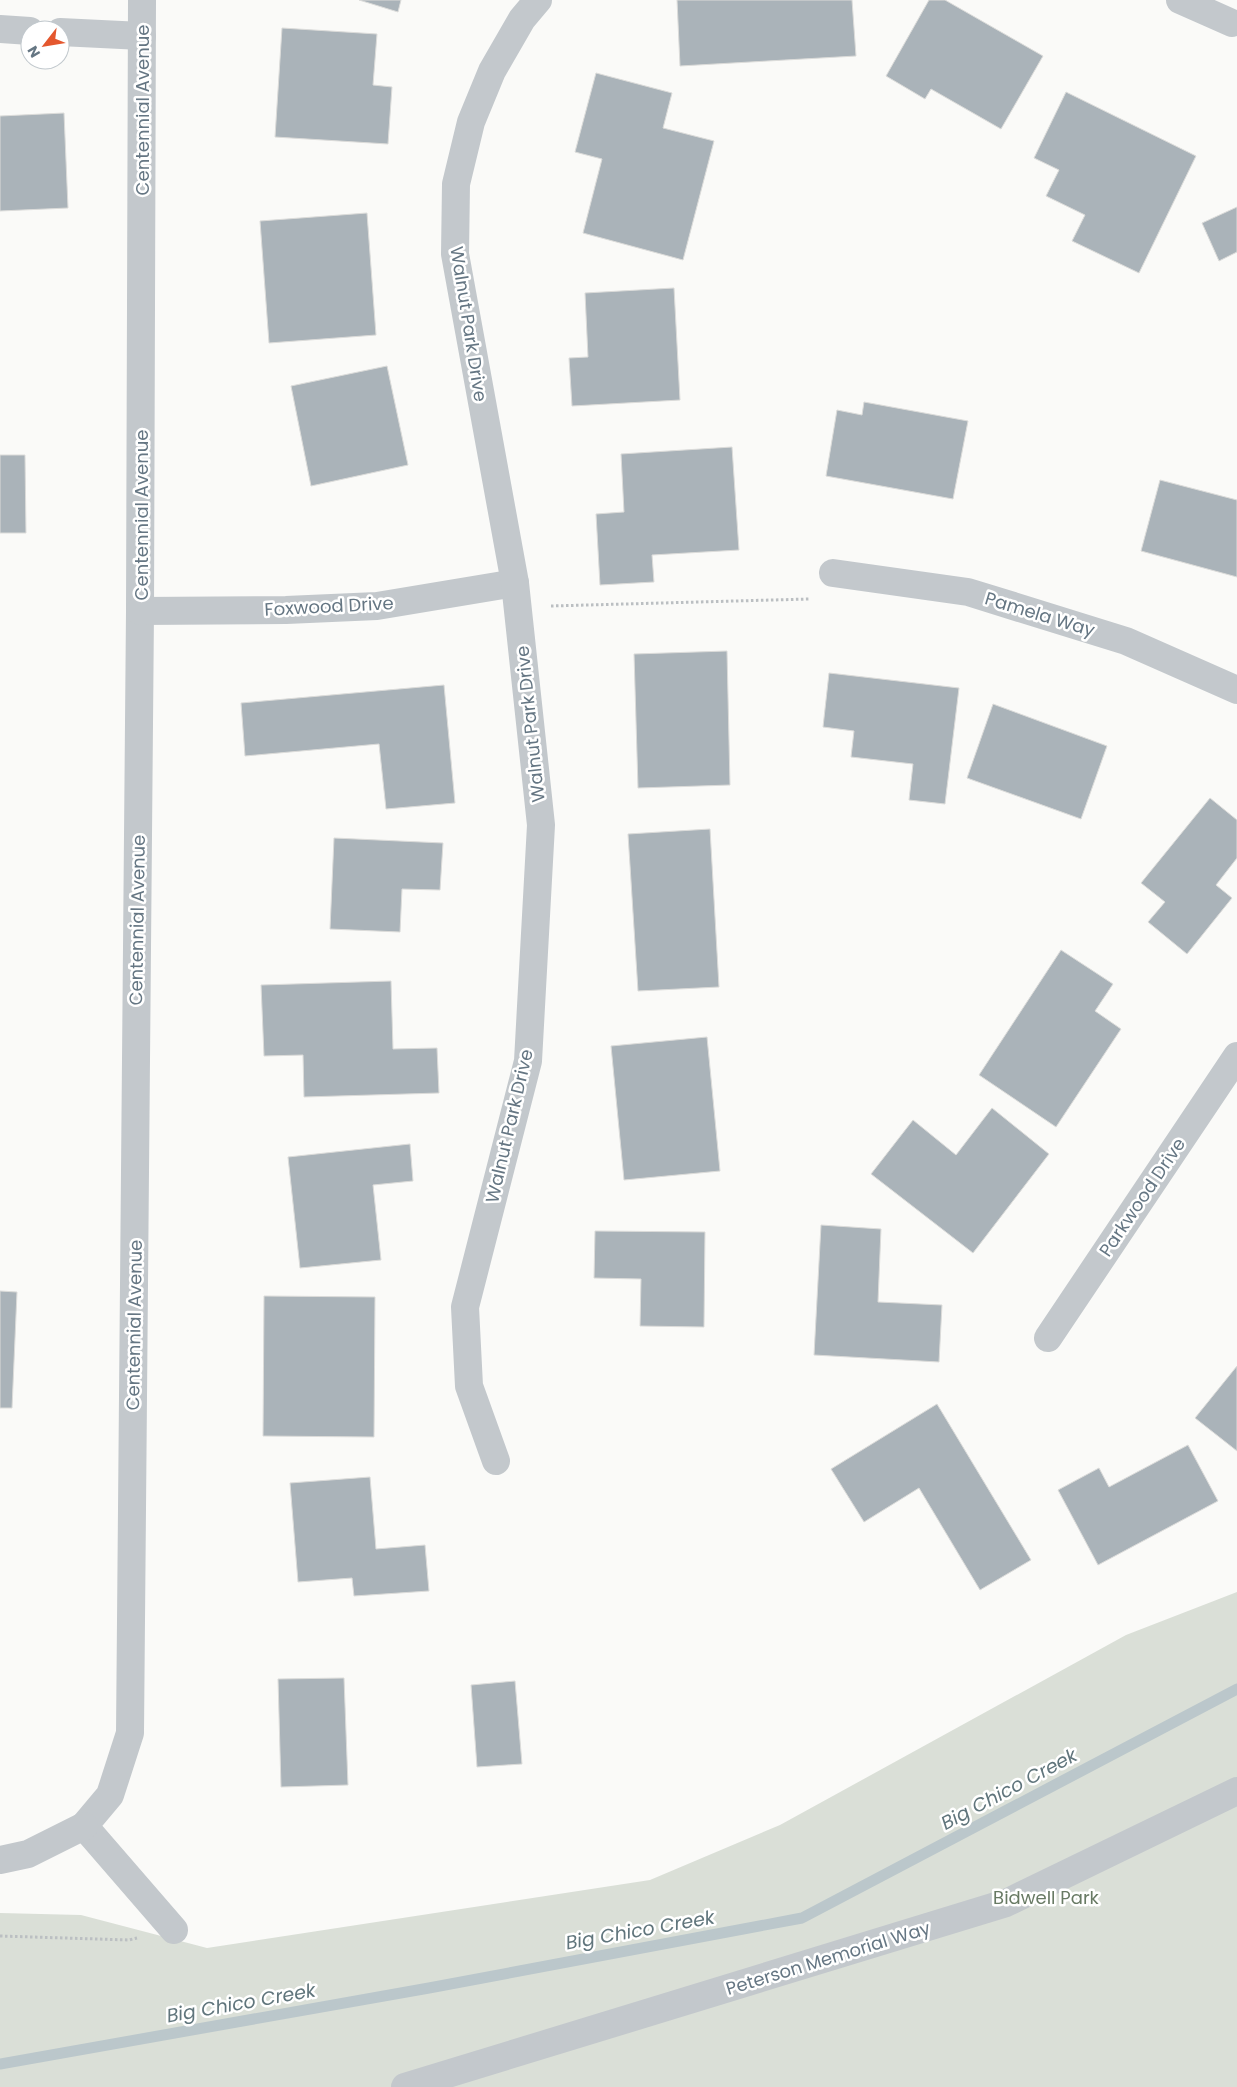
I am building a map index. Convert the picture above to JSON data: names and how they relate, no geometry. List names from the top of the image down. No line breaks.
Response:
{"streets":{"street":["Centennial Avenue","Walnut Park Drive","Foxwood Drive","Pamela Way","Parkwood Drive","Peterson Memorial Way"]},"crossings":[["Centennial Avenue","Foxwood Drive"],["Walnut Park Drive","Foxwood Drive"]],"water":["Big Chico Creek"],"parks":["Bidwell Park"],"north":"bottom left"}
